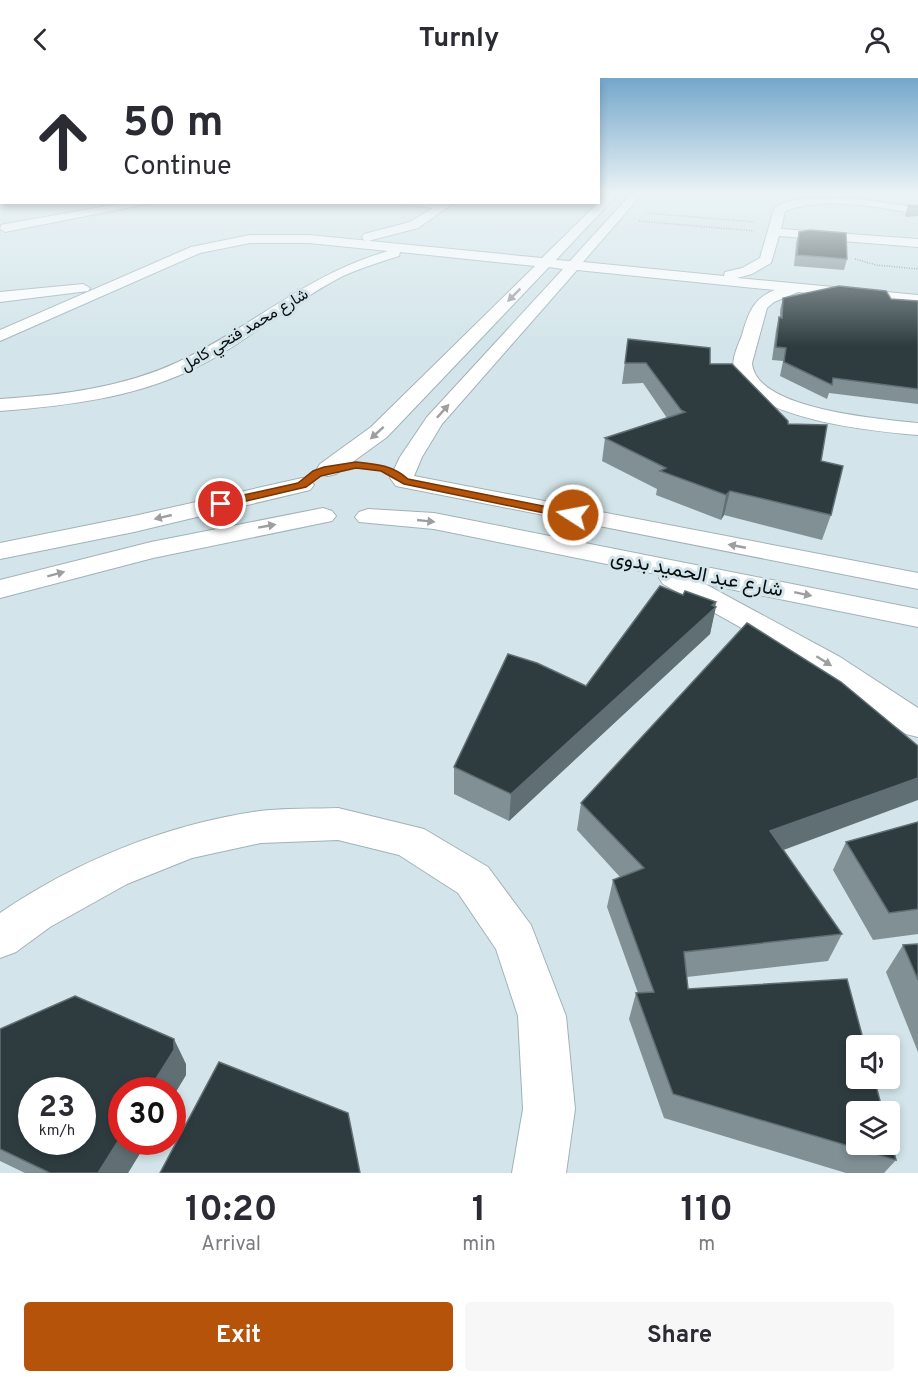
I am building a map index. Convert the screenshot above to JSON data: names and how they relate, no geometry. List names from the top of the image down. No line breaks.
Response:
{"streets":{"street":["شارع محمد فتحي كامل","شارع عبد الحميد بدوى"]},"page":{"header":"Turnly","turn":["50 m","Continue"],"speed":"23 km/h","limit":"30","eta":["10:20","Arrival","1","min","110","m"],"buttons":["Exit","Share"]}}
